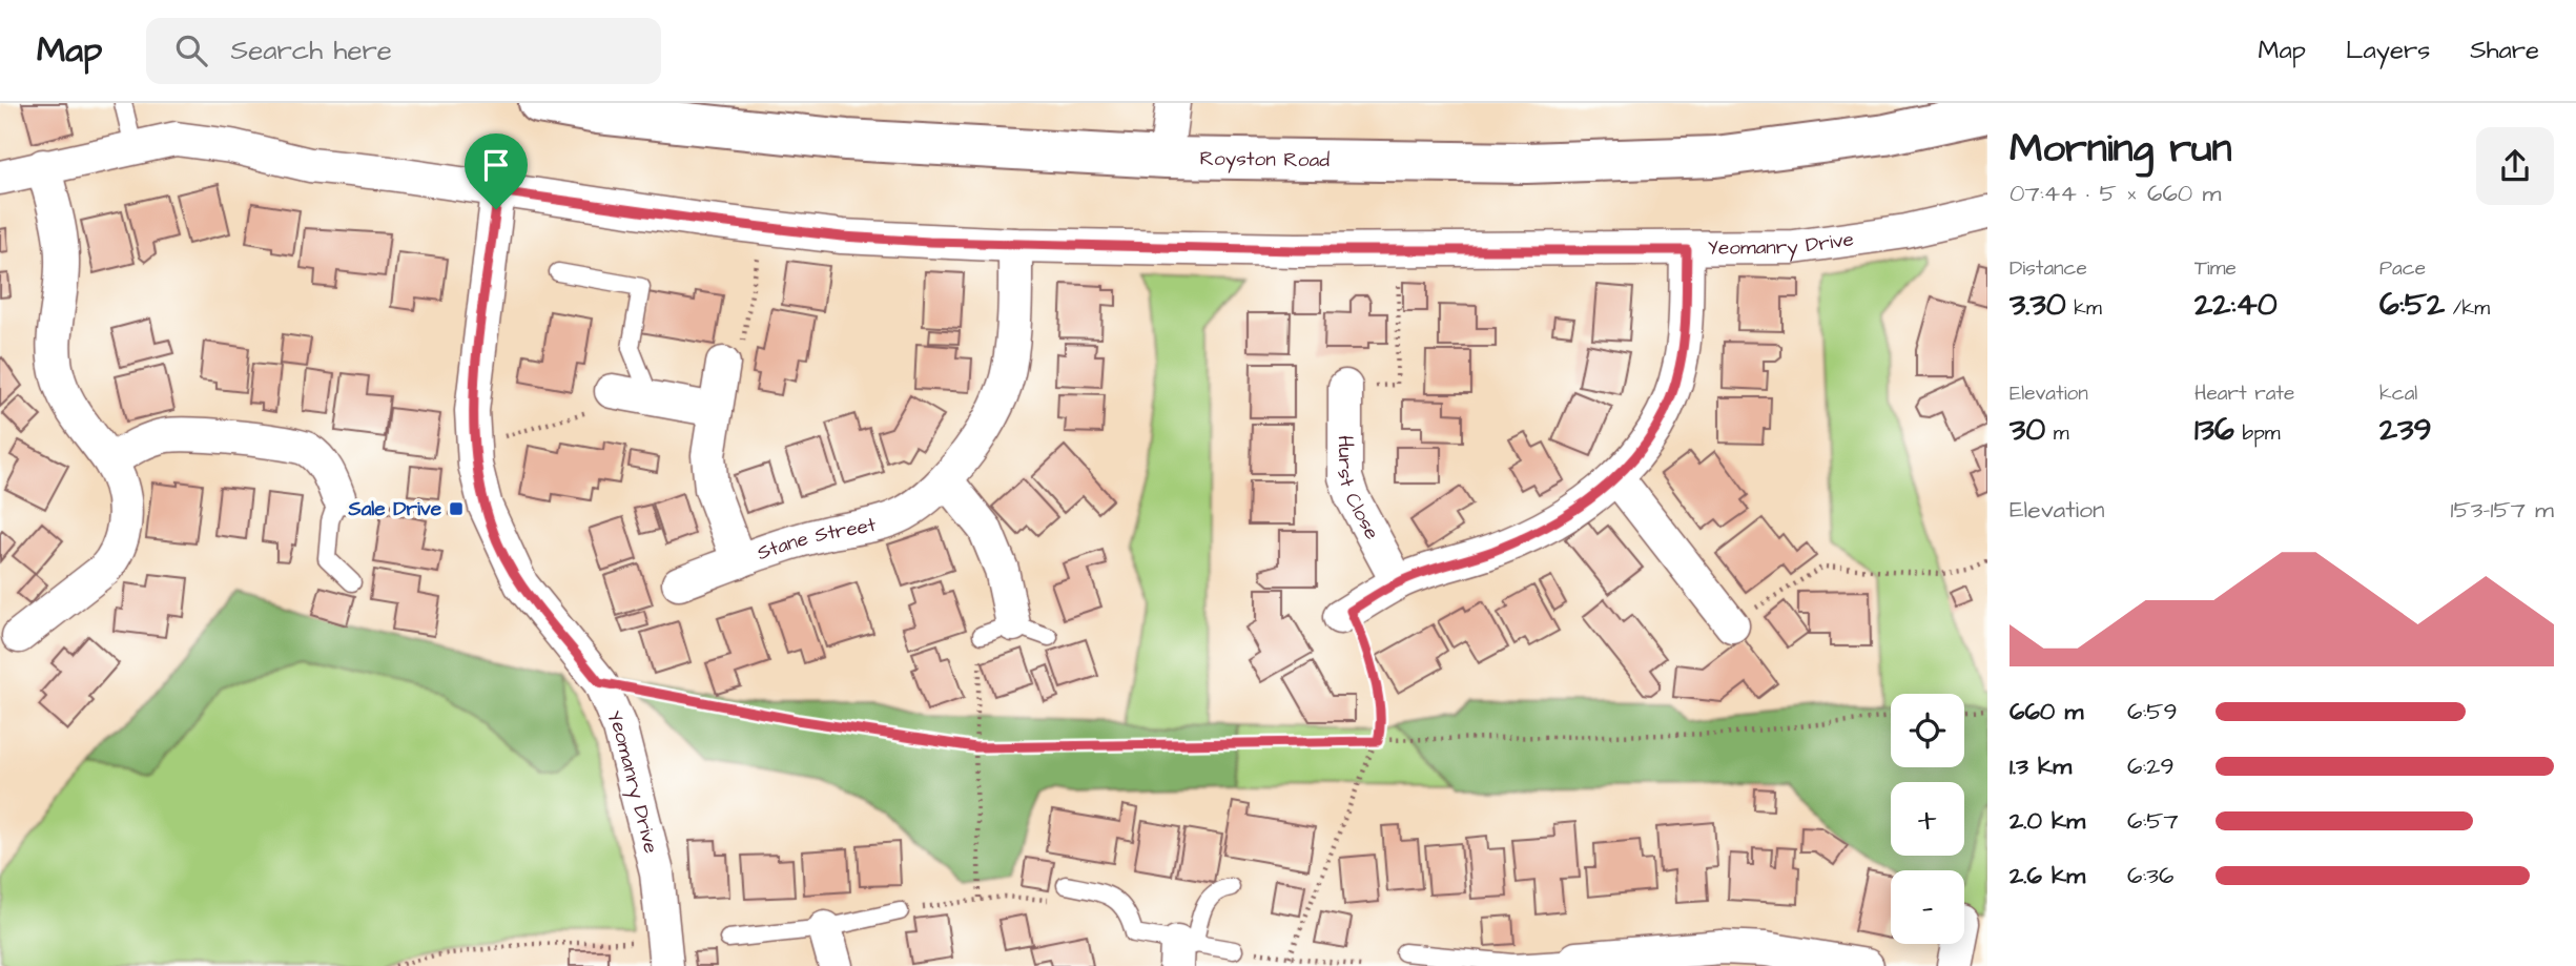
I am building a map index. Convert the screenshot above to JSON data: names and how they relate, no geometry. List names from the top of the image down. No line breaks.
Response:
{"streets":{"main road":["Royston Road"],"street":["Yeomanry Drive","Hurst Close","Stane Street"]},"crossings":[["Yeomanry Drive","Stane Street"]],"places":{"transit":["Sale Drive"]},"page":{"header":"Map","search":"Search here","nav":["Map","Layers","Share"],"heading":["Morning run","07:44 · 5 × 660 m"],"stats":[["Distance","3.30 km"],["Time","22:40"],["Pace","6:52 /km"],["Elevation","30 m"],["Heart rate","136 bpm"],["kcal","239"]],"chart":["Elevation","153–157 m"],"list":[{"name":"660 m","note":"6:59"},{"name":"1.3 km","note":"6:29"},{"name":"2.0 km","note":"6:57"},{"name":"2.6 km","note":"6:36"}],"map_buttons":["+","−"]}}
